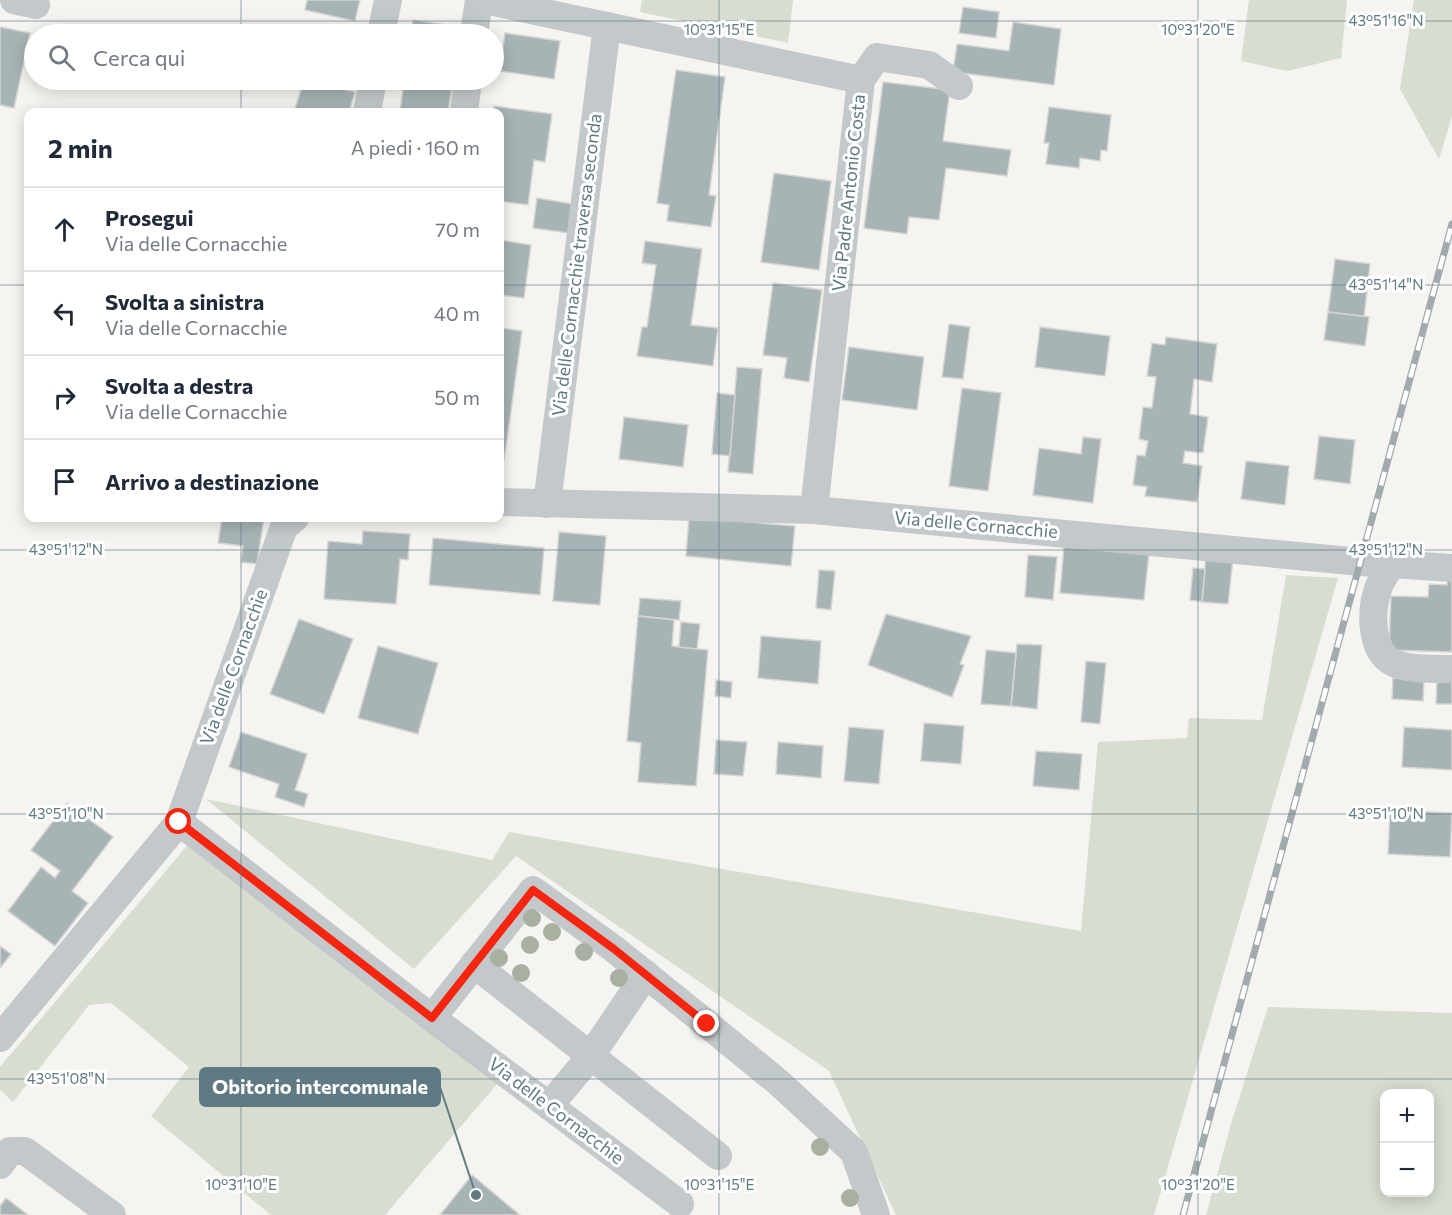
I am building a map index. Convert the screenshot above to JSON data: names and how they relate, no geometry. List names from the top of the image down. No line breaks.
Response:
{"streets":{"street":["Via Padre Antonio Costa","Via delle Cornacchie traversa seconda","Via delle Cornacchie"]},"crossings":[["Via Padre Antonio Costa","Via delle Cornacchie traversa seconda"],["Via Padre Antonio Costa","Via delle Cornacchie"],["Via delle Cornacchie traversa seconda","Via delle Cornacchie"]],"places":["Obitorio intercomunale"],"page":{"search":"Cerca qui","heading":["2 min","A piedi · 160 m"],"list":[["Prosegui","Via delle Cornacchie","70 m"],["Svolta a sinistra","Via delle Cornacchie","40 m"],["Svolta a destra","Via delle Cornacchie","50 m"],"Arrivo a destinazione"],"map_buttons":["+","−"]},"coordinates":["43°51'16\"N","10°31'15\"E","10°31'20\"E","43°51'14\"N","43°51'12\"N","43°51'10\"N","43°51'08\"N","10°31'10\"E"]}
